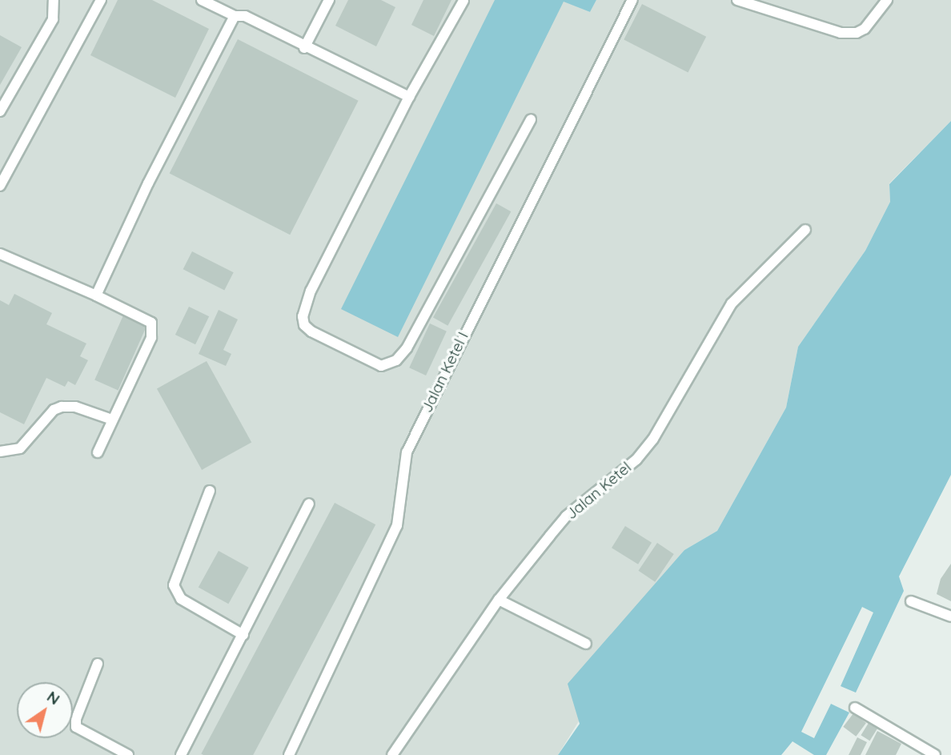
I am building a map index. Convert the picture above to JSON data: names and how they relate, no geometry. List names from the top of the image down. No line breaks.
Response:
{"streets":{"lane":["Jalan Ketel I","Jalan Ketel"]},"north":"top right"}
